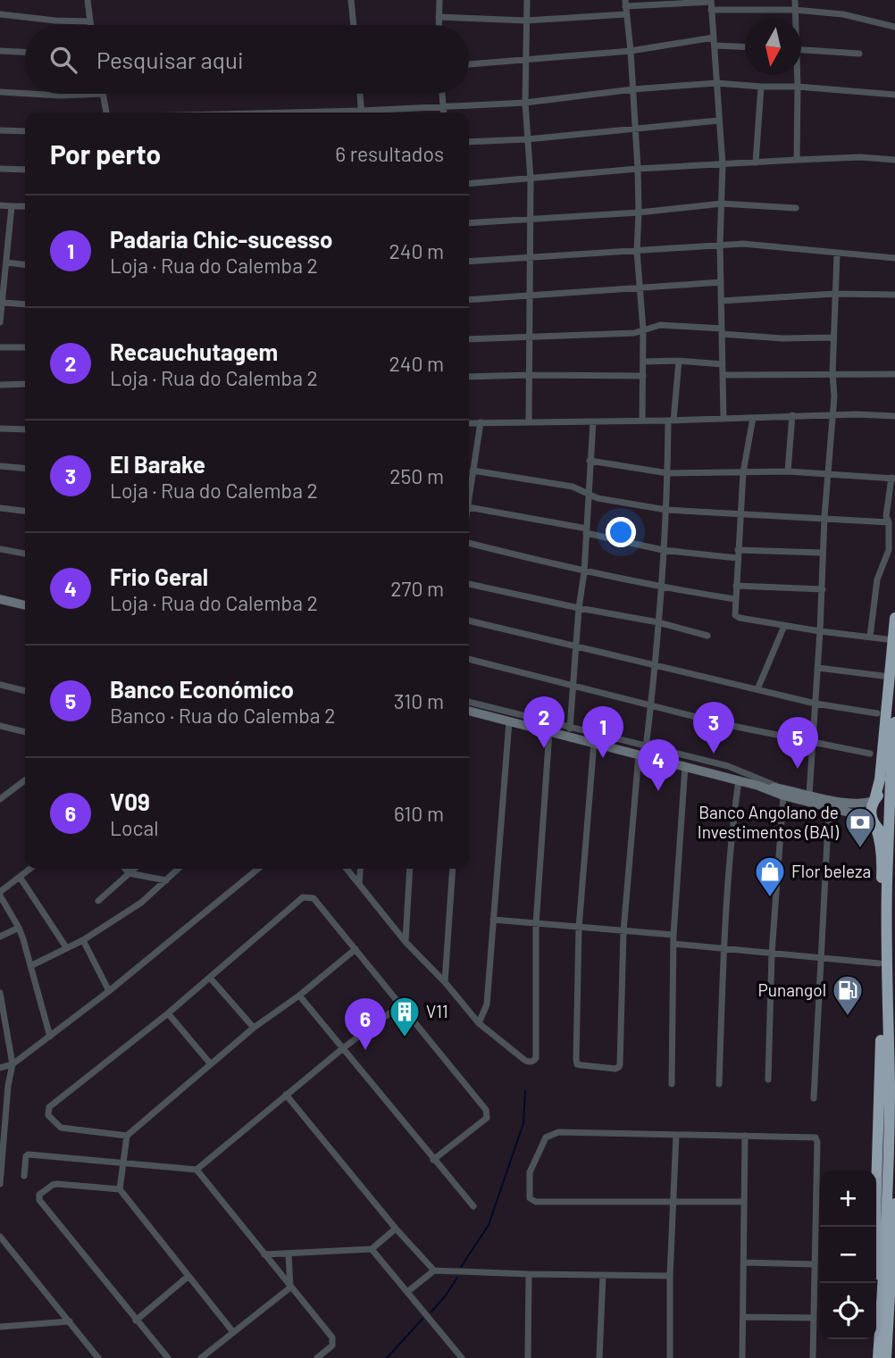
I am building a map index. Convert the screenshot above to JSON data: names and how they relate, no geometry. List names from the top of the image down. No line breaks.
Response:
{"places":{"bank":["Banco Angolano de Investimentos (BAI)"],"shop":["Flor beleza"],"fuel station":["Punangol"],"building":["V11"]},"north":"bottom","page":{"search":"Pesquisar aqui","heading":["Por perto","6 resultados"],"list":[{"mark":"1","name":"Padaria Chic-sucesso","note":"Loja · Rua do Calemba 2","value":"240 m"},{"mark":"2","name":"Recauchutagem","note":"Loja · Rua do Calemba 2","value":"240 m"},{"mark":"3","name":"El Barake","note":"Loja · Rua do Calemba 2","value":"250 m"},{"mark":"4","name":"Frio Geral","note":"Loja · Rua do Calemba 2","value":"270 m"},{"mark":"5","name":"Banco Económico","note":"Banco · Rua do Calemba 2","value":"310 m"},{"mark":"6","name":"V09","note":"Local","value":"610 m"}],"pins":["2","3","1","5","4","6"],"map_buttons":["+","−"]}}
